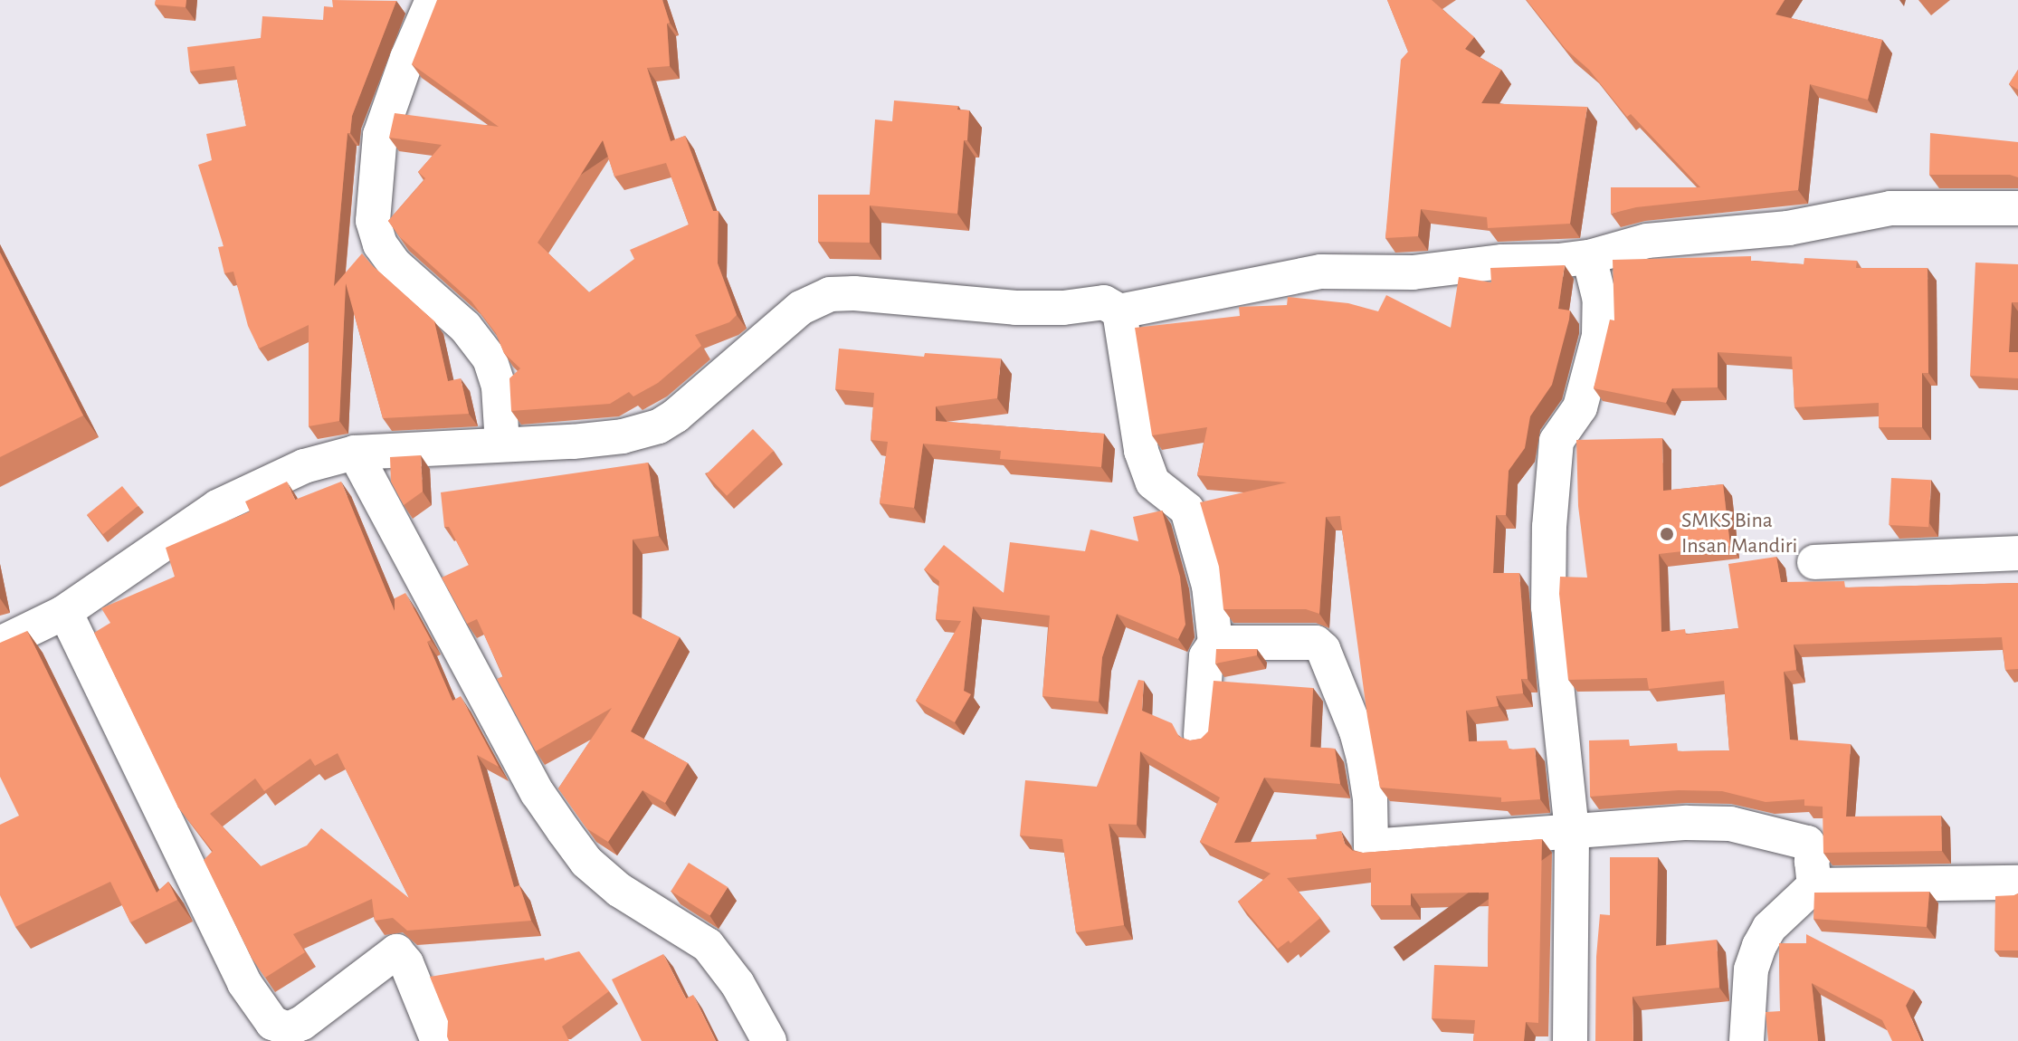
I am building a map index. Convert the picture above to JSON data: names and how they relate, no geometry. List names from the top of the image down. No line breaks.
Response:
{"places":["SMKS Bina Insan Mandiri"]}
